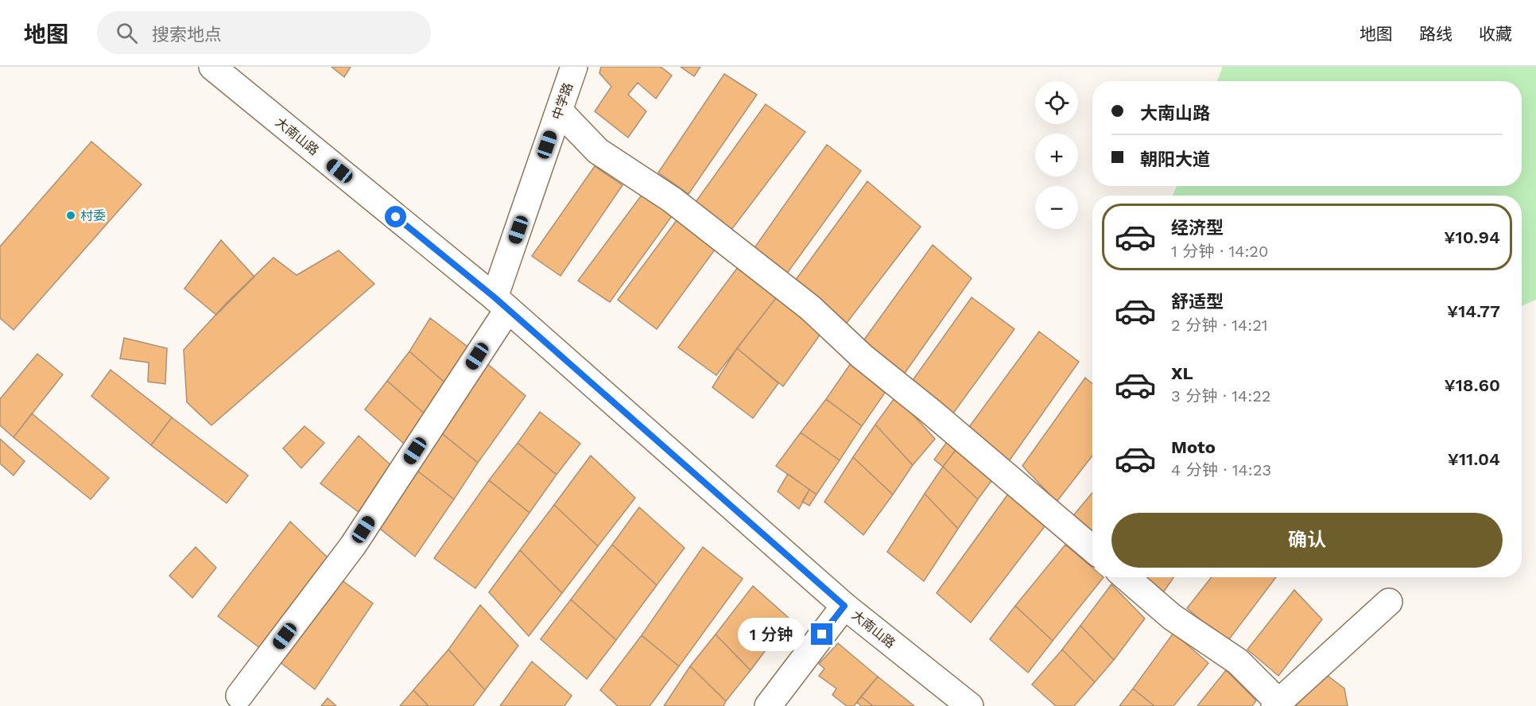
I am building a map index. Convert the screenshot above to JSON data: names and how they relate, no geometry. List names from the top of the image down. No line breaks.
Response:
{"streets":{"street":["中学路","大南山路"]},"crossings":[["中学路","大南山路"]],"places":["村委"],"page":{"header":"地图","search":"搜索地点","nav":["地图","路线","收藏"],"map_buttons":["+","−"],"banner":["大南山路","朝阳大道"],"list":[{"name":"经济型","note":"1 分钟 · 14:20","value":"¥10.94"},{"name":"舒适型","note":"2 分钟 · 14:21","value":"¥14.77"},{"name":"XL","note":"3 分钟 · 14:22","value":"¥18.60"},{"name":"Moto","note":"4 分钟 · 14:23","value":"¥11.04"}],"buttons":"确认","bubble":"1 分钟"}}
